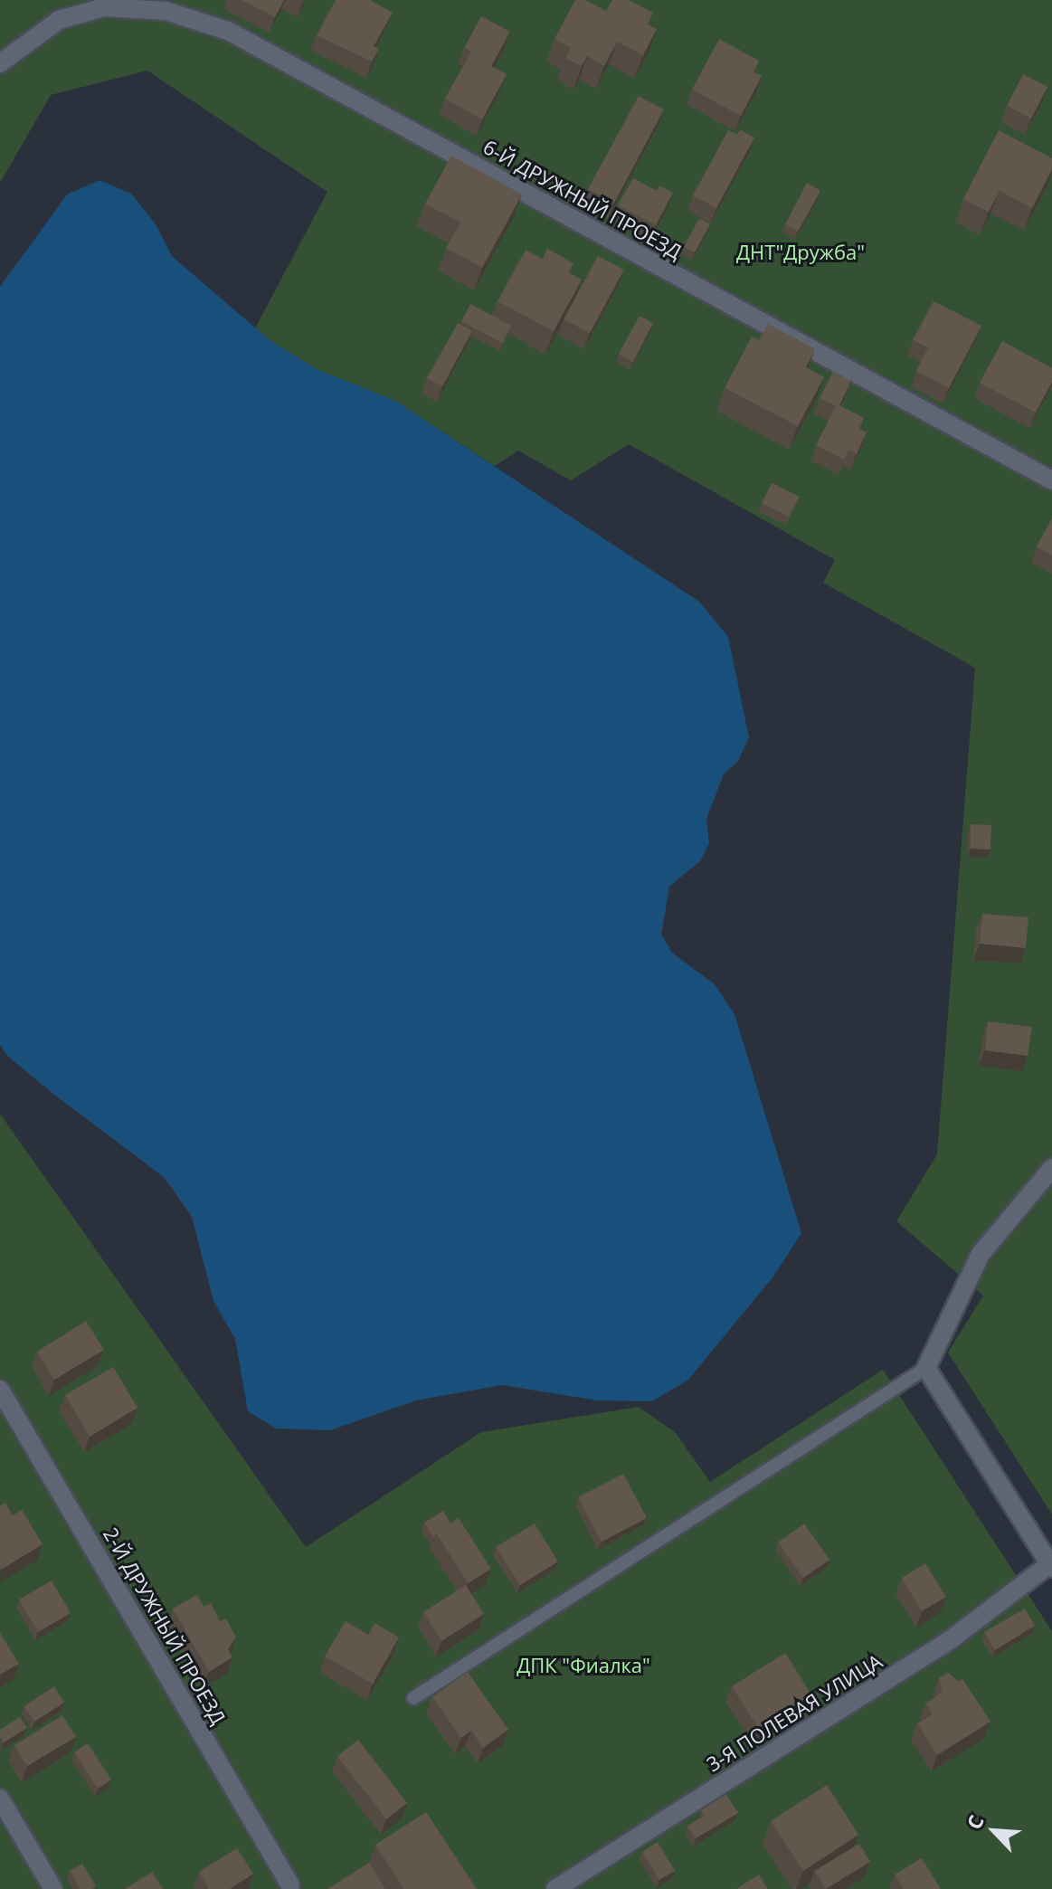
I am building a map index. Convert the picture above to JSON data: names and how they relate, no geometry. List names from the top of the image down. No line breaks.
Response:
{"streets":{"street":["6-Й ДРУЖНЫЙ ПРОЕЗД","2-Й ДРУЖНЫЙ ПРОЕЗД","3-Я ПОЛЕВАЯ УЛИЦА"]},"parks":["ДНТ\"Дружба\"","ДПК \"Фиалка\""],"north":"top left"}
